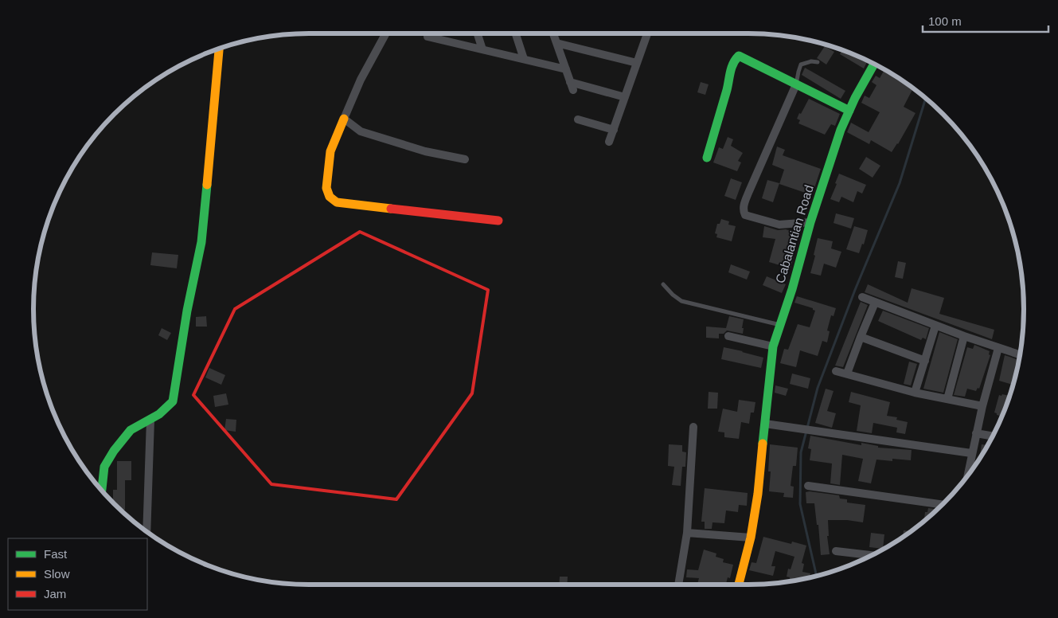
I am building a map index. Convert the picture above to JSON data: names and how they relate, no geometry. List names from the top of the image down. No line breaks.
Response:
{"streets":{"street":["Cabalantian Road"]},"legend":["Fast","Slow","Jam"],"scale_bar":"100 m"}
